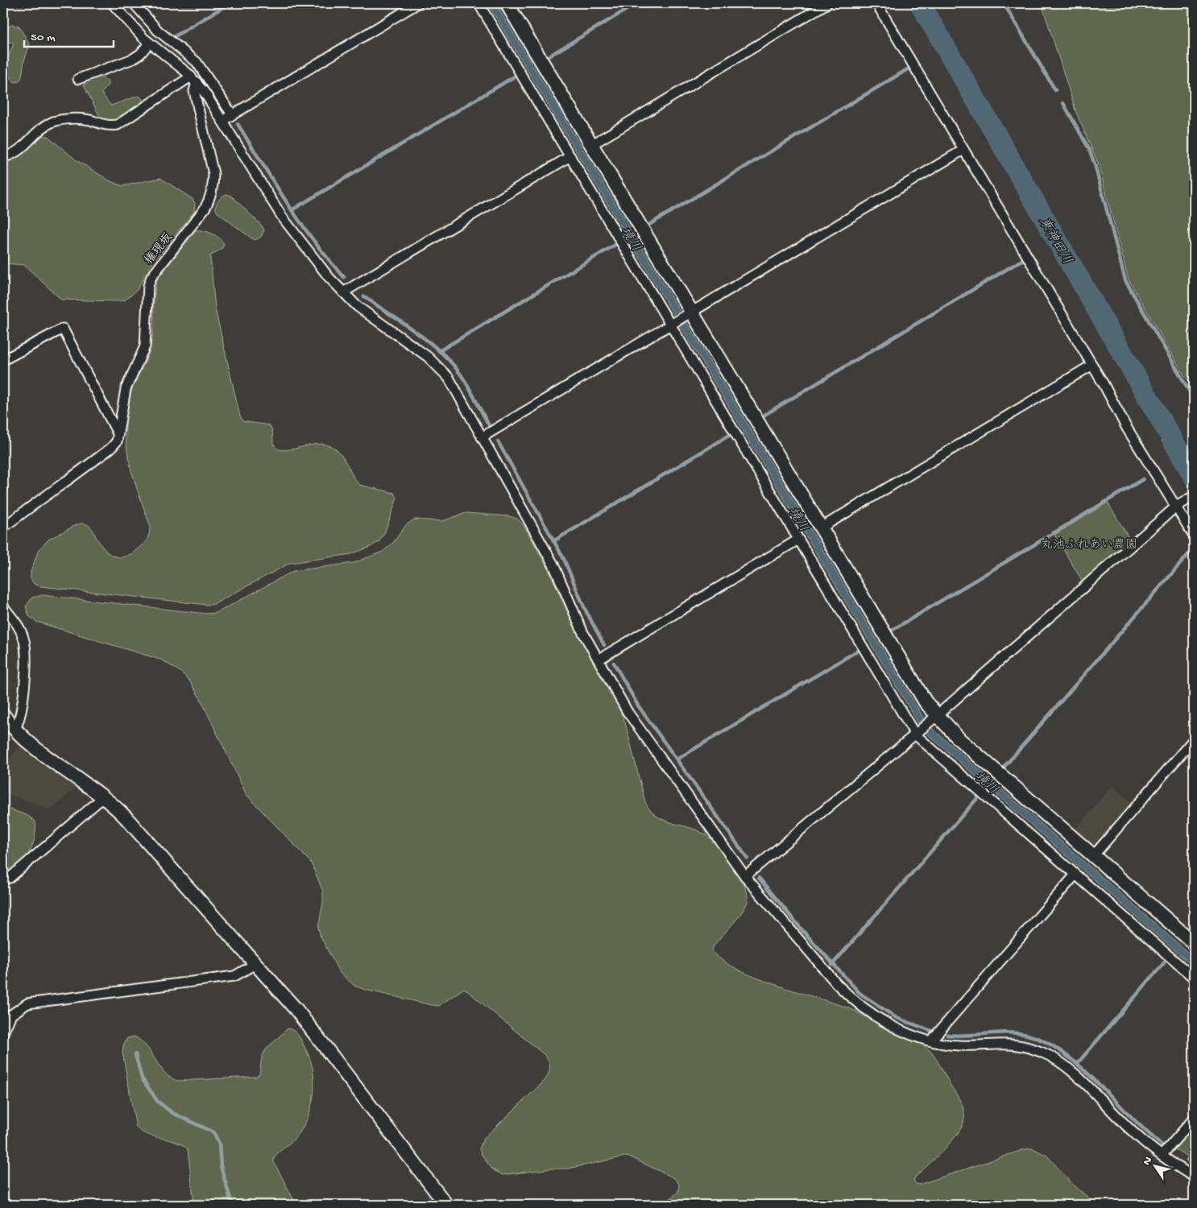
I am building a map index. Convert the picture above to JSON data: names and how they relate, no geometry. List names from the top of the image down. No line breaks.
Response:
{"streets":{"street":["権現坂"]},"water":["境川","東神田川"],"parks":["丸池ふれあい農園"],"scale_bar":"50 m","north":"top left"}
